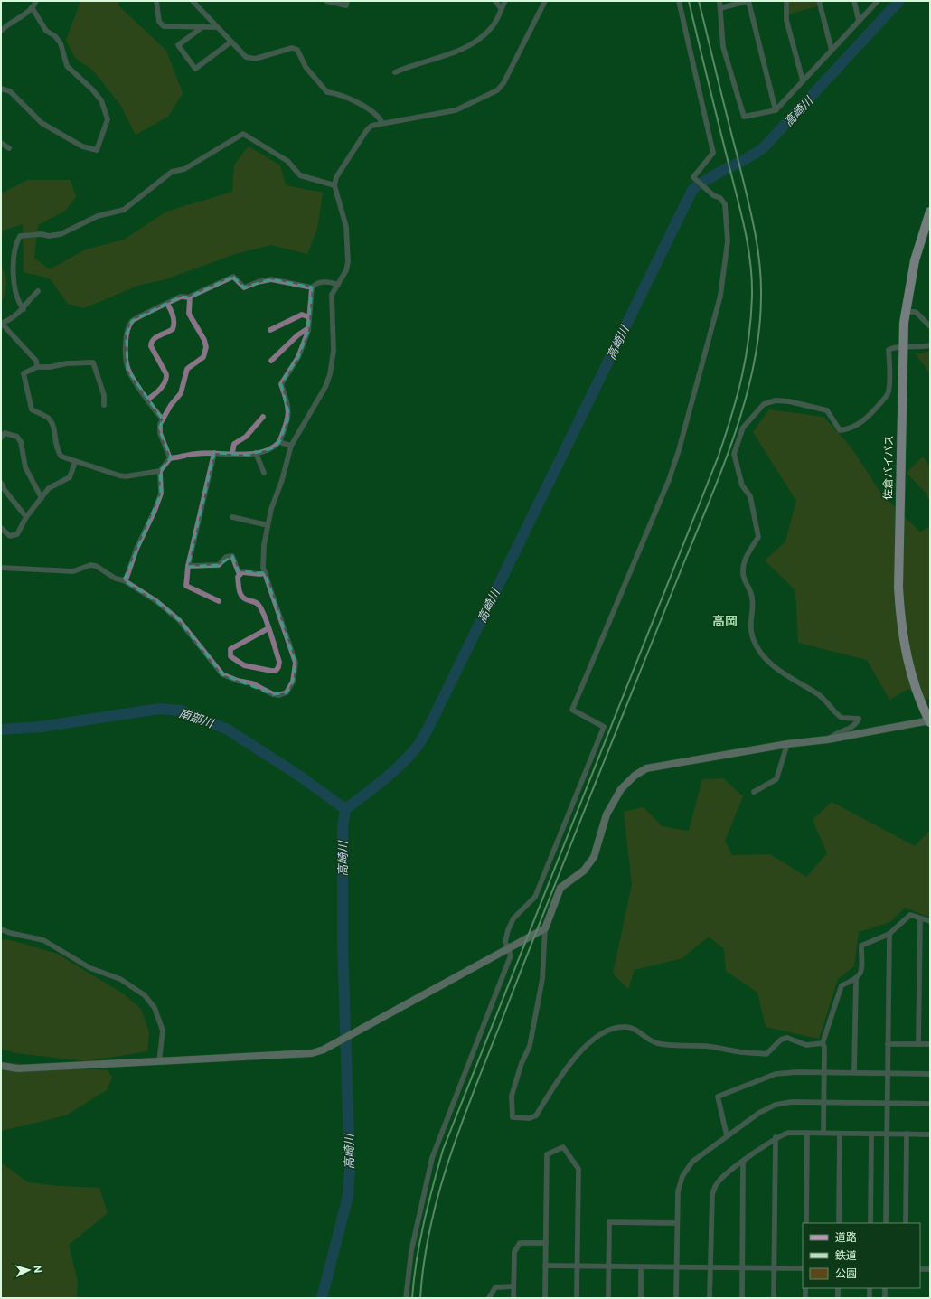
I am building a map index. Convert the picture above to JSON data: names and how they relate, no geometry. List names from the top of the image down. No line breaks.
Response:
{"streets":{"highway":["佐倉バイパス"]},"districts":["高岡"],"water":["高崎川","南部川"],"legend":["道路","鉄道","公園"],"north":"right"}
